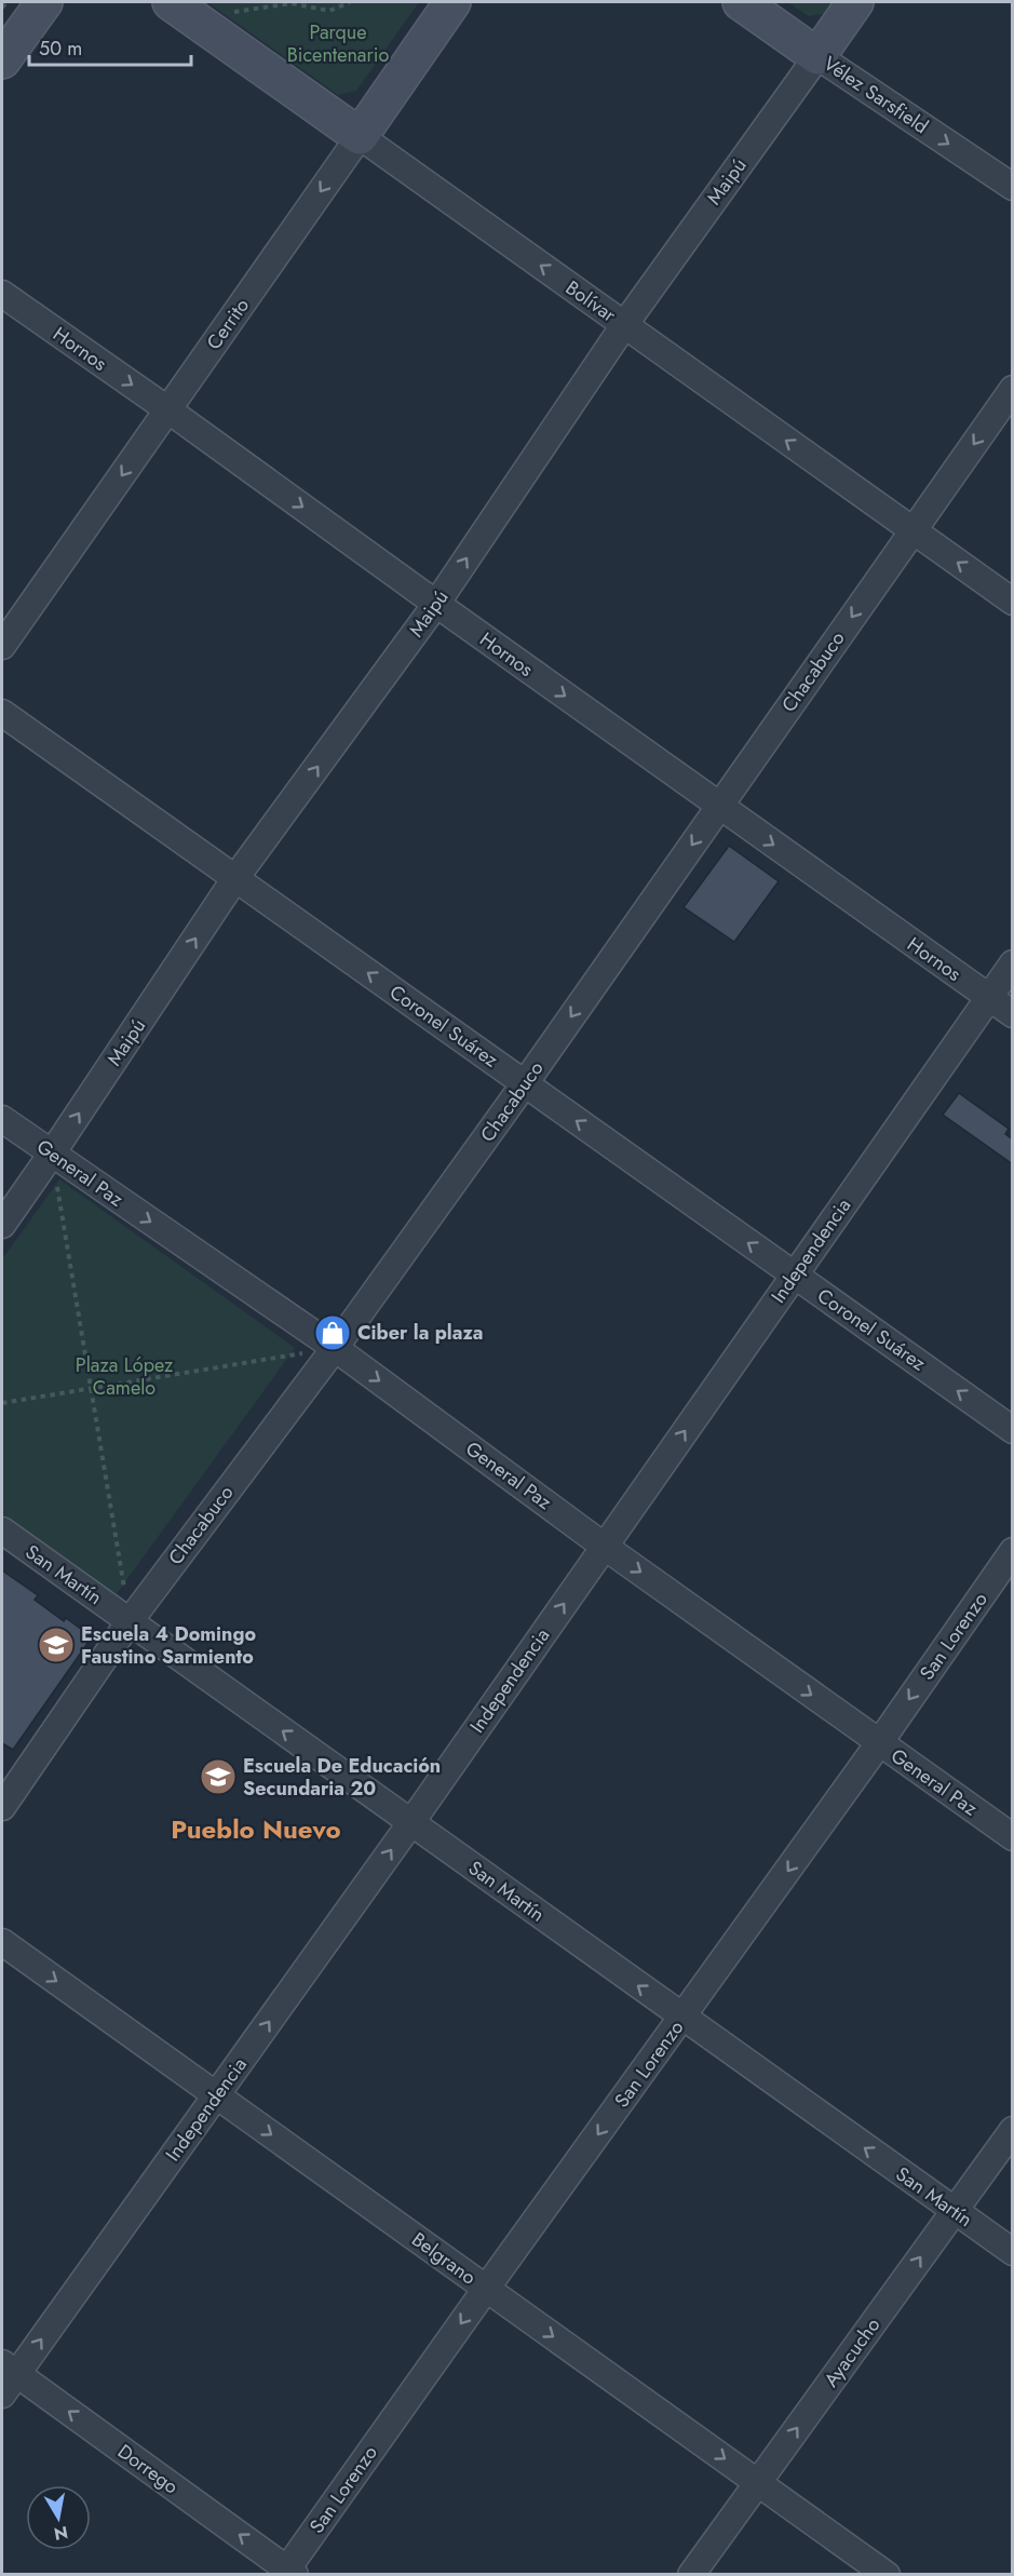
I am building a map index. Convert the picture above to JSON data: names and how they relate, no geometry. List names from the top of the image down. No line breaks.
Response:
{"streets":{"street":["Vélez Sarsfield","Maipú","Bolívar","Cerrito","Hornos","Chacabuco","Coronel Suárez","General Paz","Independencia","San Martín","San Lorenzo","Belgrano","Ayacucho","Dorrego"]},"crossings":[["Vélez Sarsfield","Maipú"],["Maipú","Bolívar"],["Maipú","Hornos"],["Maipú","Coronel Suárez"],["Maipú","General Paz"],["Bolívar","Cerrito"],["Bolívar","Chacabuco"],["Cerrito","Hornos"],["Hornos","Chacabuco"],["Hornos","Independencia"],["Chacabuco","Coronel Suárez"],["Chacabuco","General Paz"],["Chacabuco","San Martín"],["Coronel Suárez","Independencia"],["General Paz","Independencia"],["General Paz","San Lorenzo"],["Independencia","San Martín"],["Independencia","Belgrano"],["Independencia","Dorrego"],["San Martín","San Lorenzo"],["San Martín","Ayacucho"],["San Lorenzo","Belgrano"],["San Lorenzo","Dorrego"],["Belgrano","Ayacucho"]],"one_way":["Vélez Sarsfield","Maipú","Bolívar","Cerrito","Hornos","Chacabuco","Coronel Suárez","General Paz","Independencia","San Martín","San Lorenzo","Belgrano","Ayacucho","Dorrego"],"districts":["Pueblo Nuevo"],"parks":["Parque Bicentenario","Plaza López Camelo"],"places":{"shop":["Ciber la plaza"],"school or university":["Escuela 4 Domingo Faustino Sarmiento","Escuela De Educación Secundaria 20"]},"scale_bar":"50 m","north":"bottom"}
